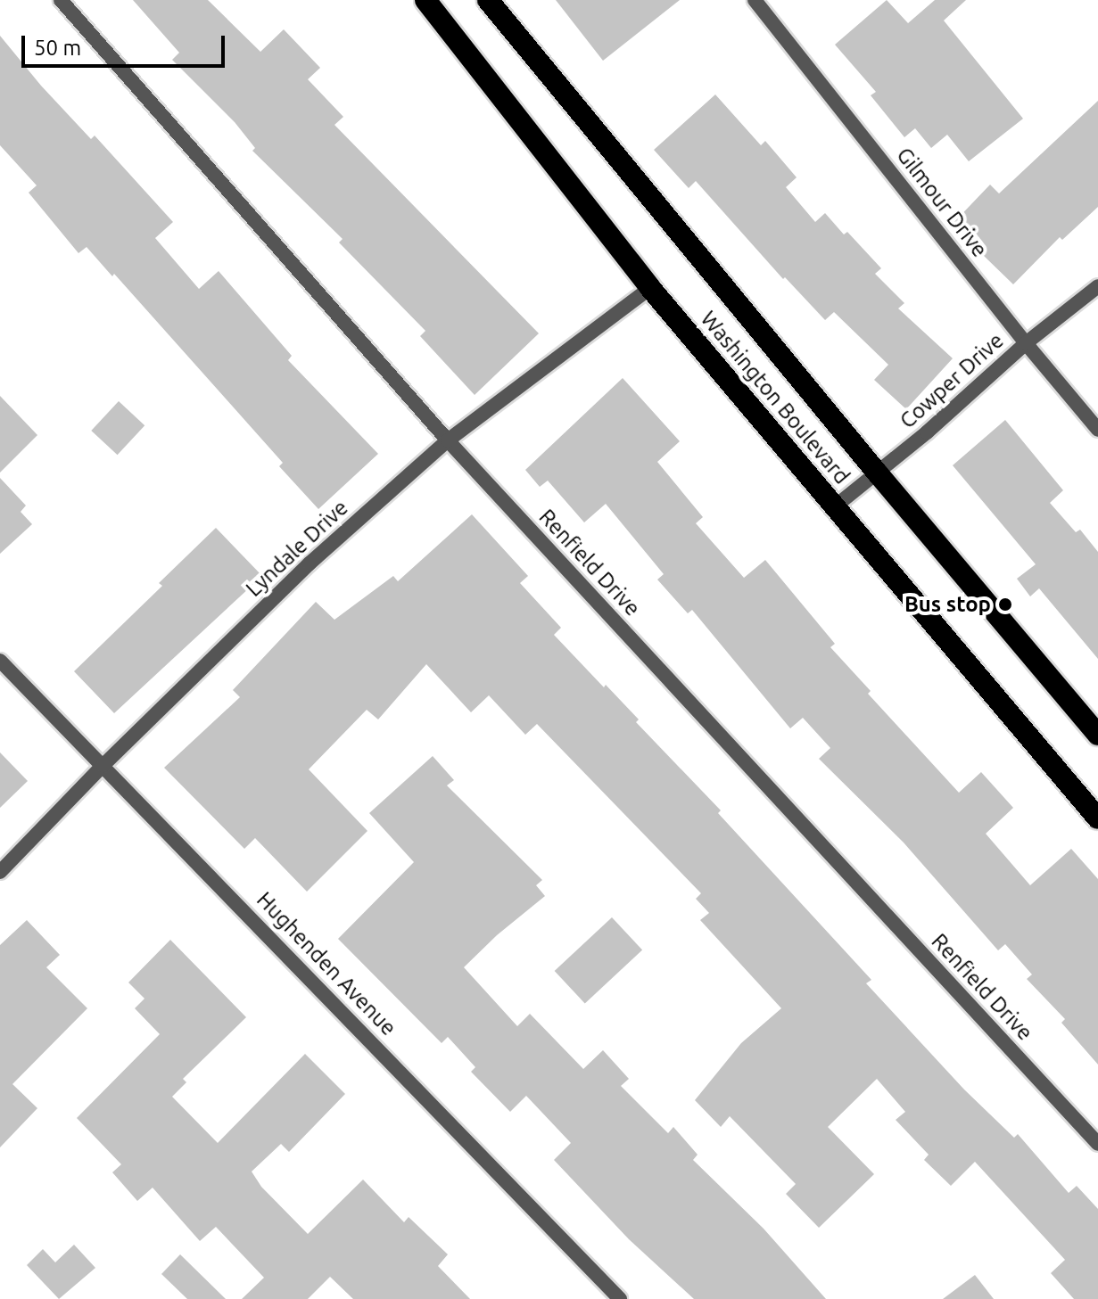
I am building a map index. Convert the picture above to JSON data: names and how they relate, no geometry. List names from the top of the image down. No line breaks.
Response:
{"streets":{"highway":["Washington Boulevard"],"street":["Gilmour Drive","Cowper Drive","Lyndale Drive","Renfield Drive","Hughenden Avenue"]},"crossings":[["Gilmour Drive","Cowper Drive"],["Cowper Drive","Washington Boulevard"],["Washington Boulevard","Lyndale Drive"],["Lyndale Drive","Renfield Drive"],["Lyndale Drive","Hughenden Avenue"]],"places":["Bus stop"],"scale_bar":"50 m"}
